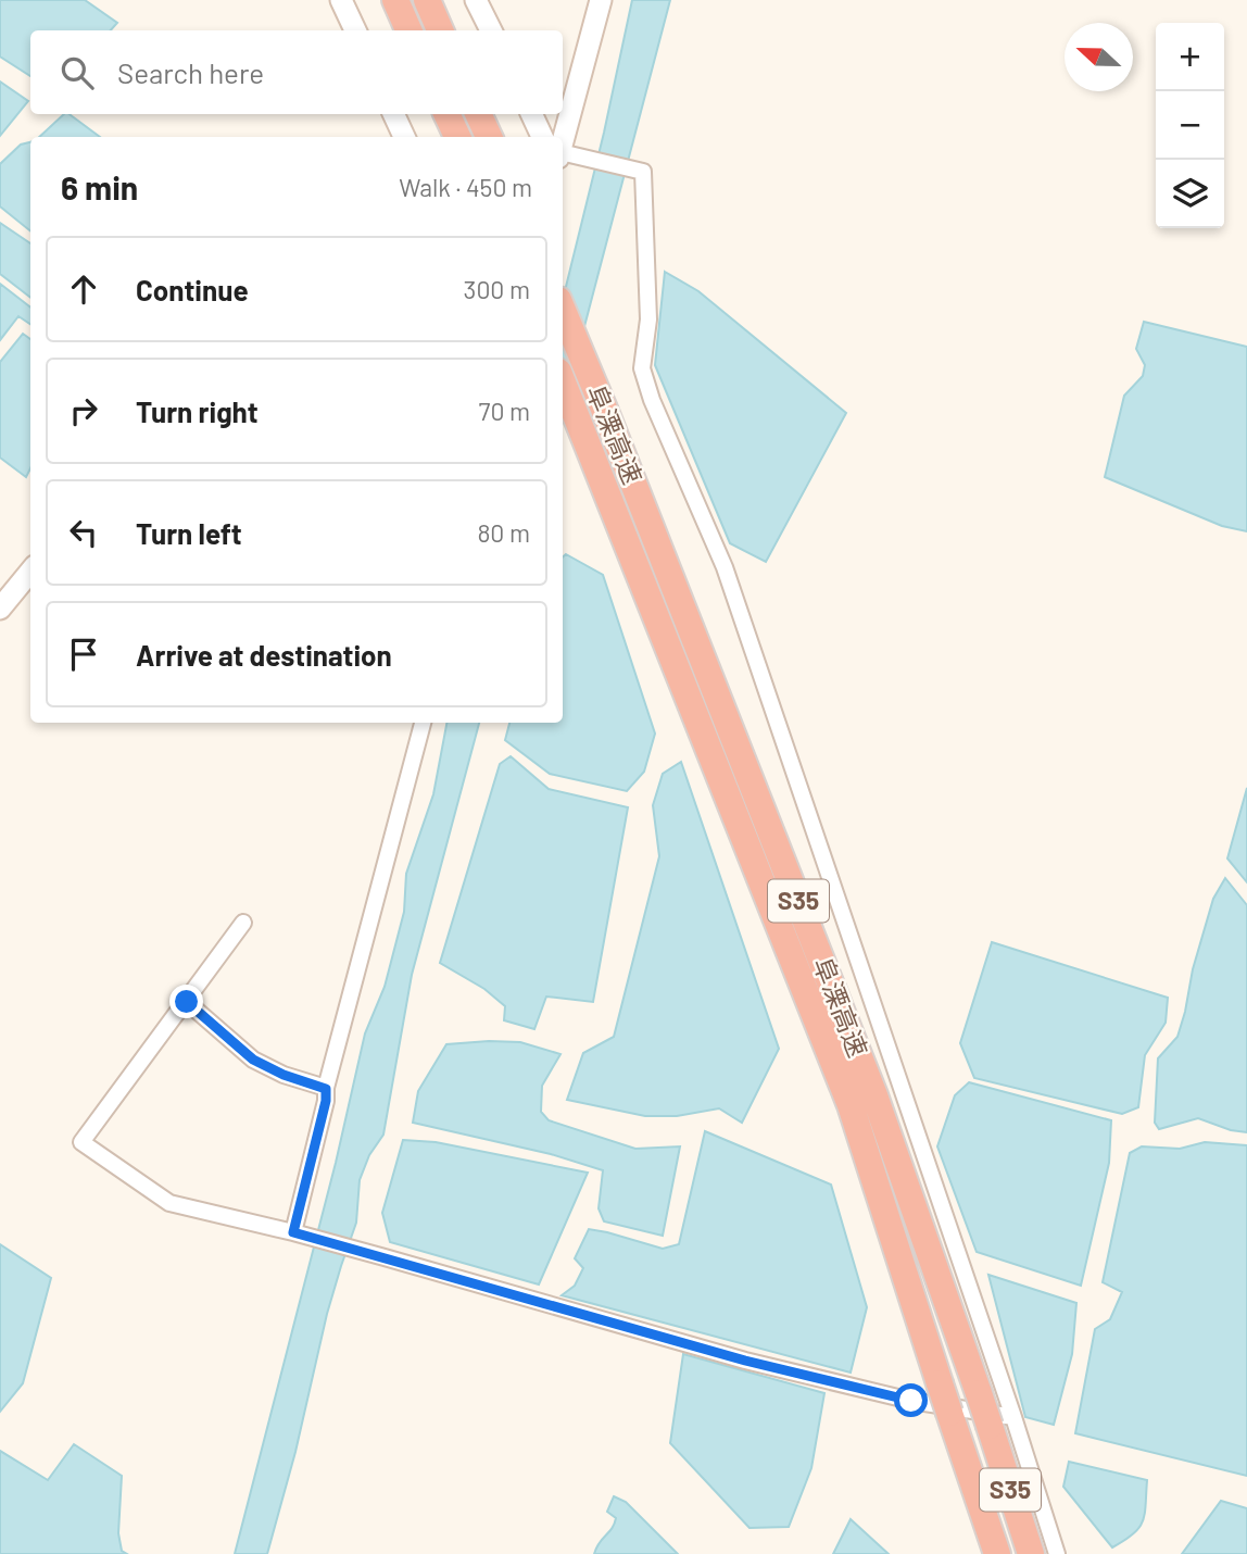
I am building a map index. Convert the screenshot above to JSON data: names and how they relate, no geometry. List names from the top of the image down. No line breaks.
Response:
{"streets":{"highway":["阜溧高速","S35"]},"north":"left","page":{"map_buttons":["+","−"],"search":"Search here","heading":["6 min","Walk · 450 m"],"list":[["Continue","300 m"],["Turn right","70 m"],["Turn left","80 m"],"Arrive at destination"]}}
